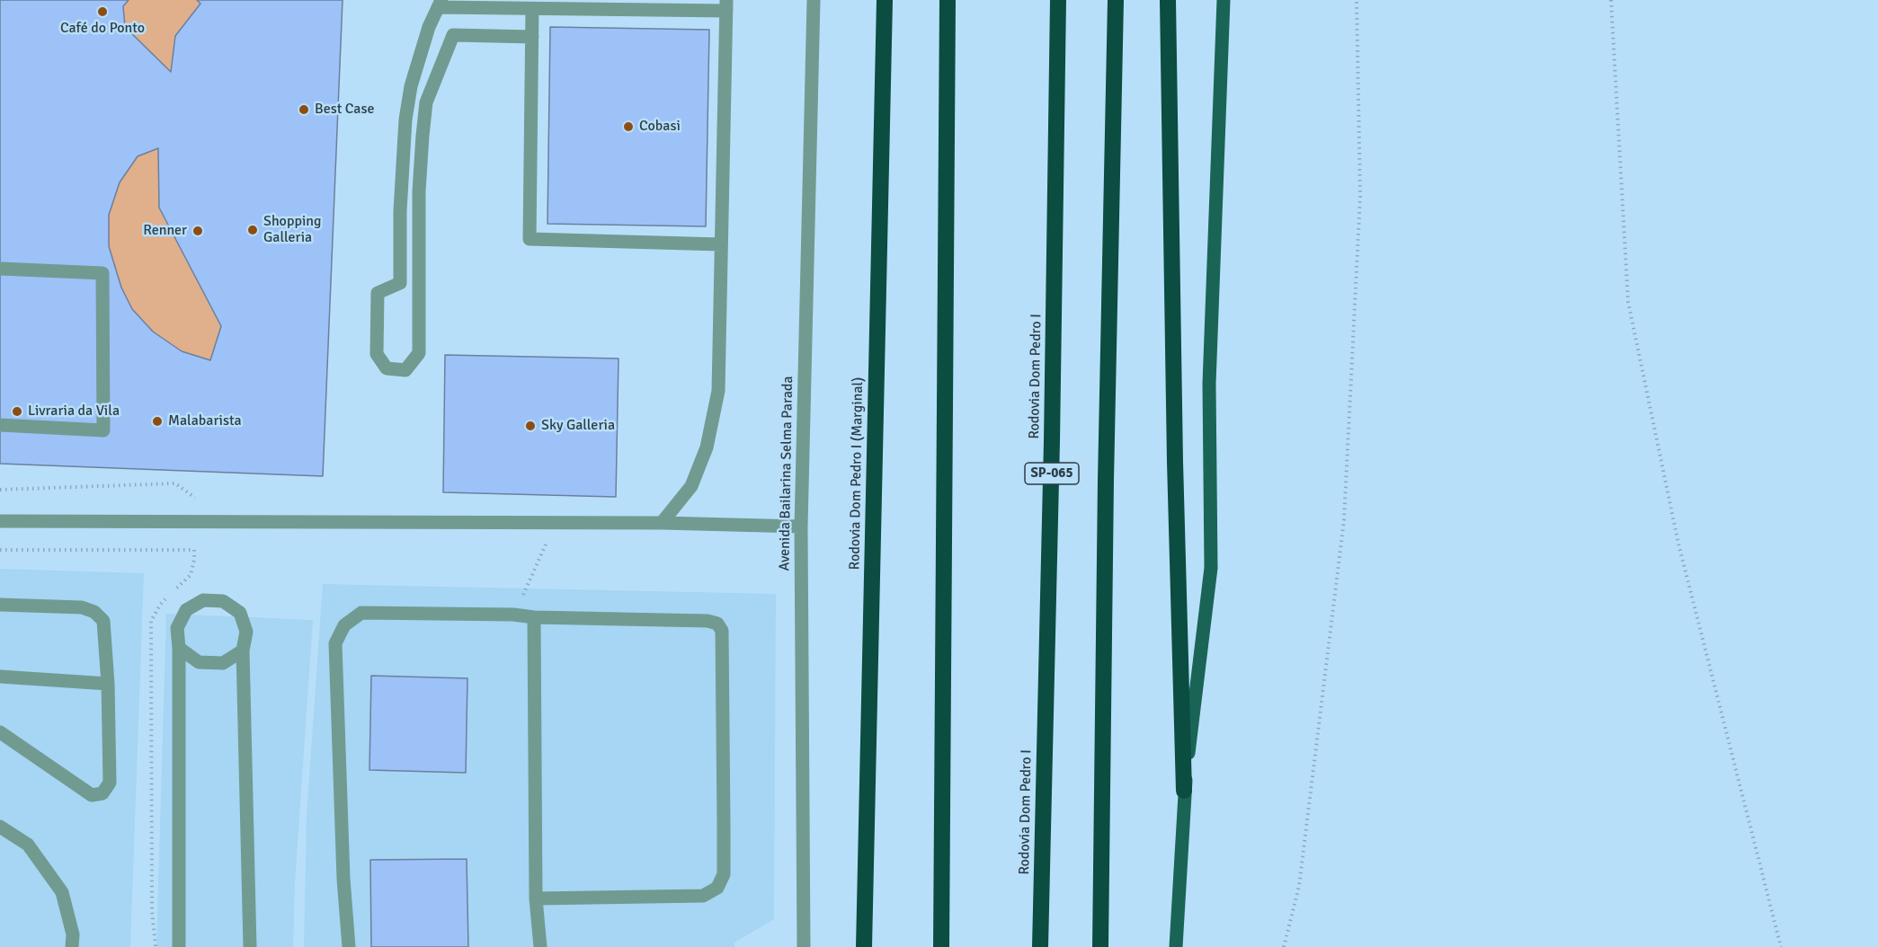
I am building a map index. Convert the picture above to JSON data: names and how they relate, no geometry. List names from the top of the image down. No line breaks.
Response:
{"streets":{"highway":["Rodovia Dom Pedro I","Rodovia Dom Pedro I (Marginal)","SP-065"],"street":["Avenida Bailarina Selma Parada"]},"places":["Café do Ponto","Best Case","Cobasi","Shopping Galleria","Renner","Livraria da Vila","Malabarista","Sky Galleria"]}
